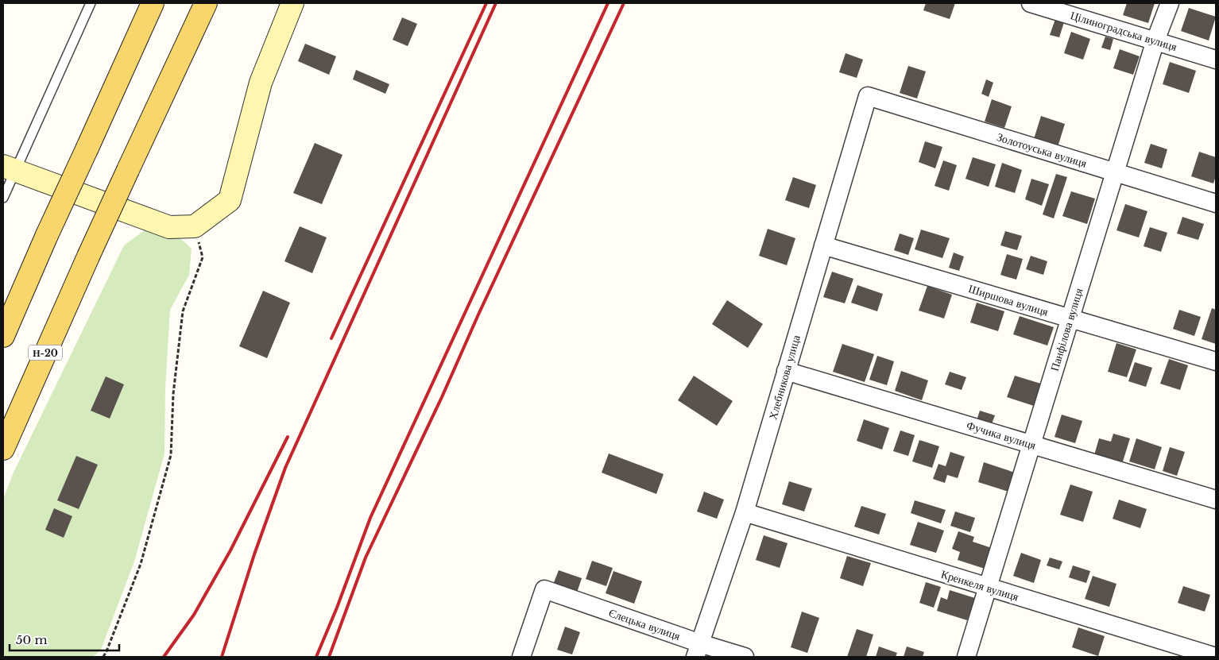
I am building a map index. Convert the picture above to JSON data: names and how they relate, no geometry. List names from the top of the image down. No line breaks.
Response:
{"streets":{"main road":["Н-20"],"street":["Цілиноградська вулиця","Золотоуська вулиця","Ширшова вулиця","Панфілова вулиця","Хлебникова улица","Фучика вулиця","Кренкеля вулиця","Єлецька вулиця"]},"crossings":[["Цілиноградська вулиця","Панфілова вулиця"],["Золотоуська вулиця","Панфілова вулиця"],["Золотоуська вулиця","Хлебникова улица"],["Ширшова вулиця","Панфілова вулиця"],["Ширшова вулиця","Хлебникова улица"],["Панфілова вулиця","Фучика вулиця"],["Панфілова вулиця","Кренкеля вулиця"],["Хлебникова улица","Фучика вулиця"],["Хлебникова улица","Кренкеля вулиця"],["Хлебникова улица","Єлецька вулиця"]],"scale_bar":"50 m"}
